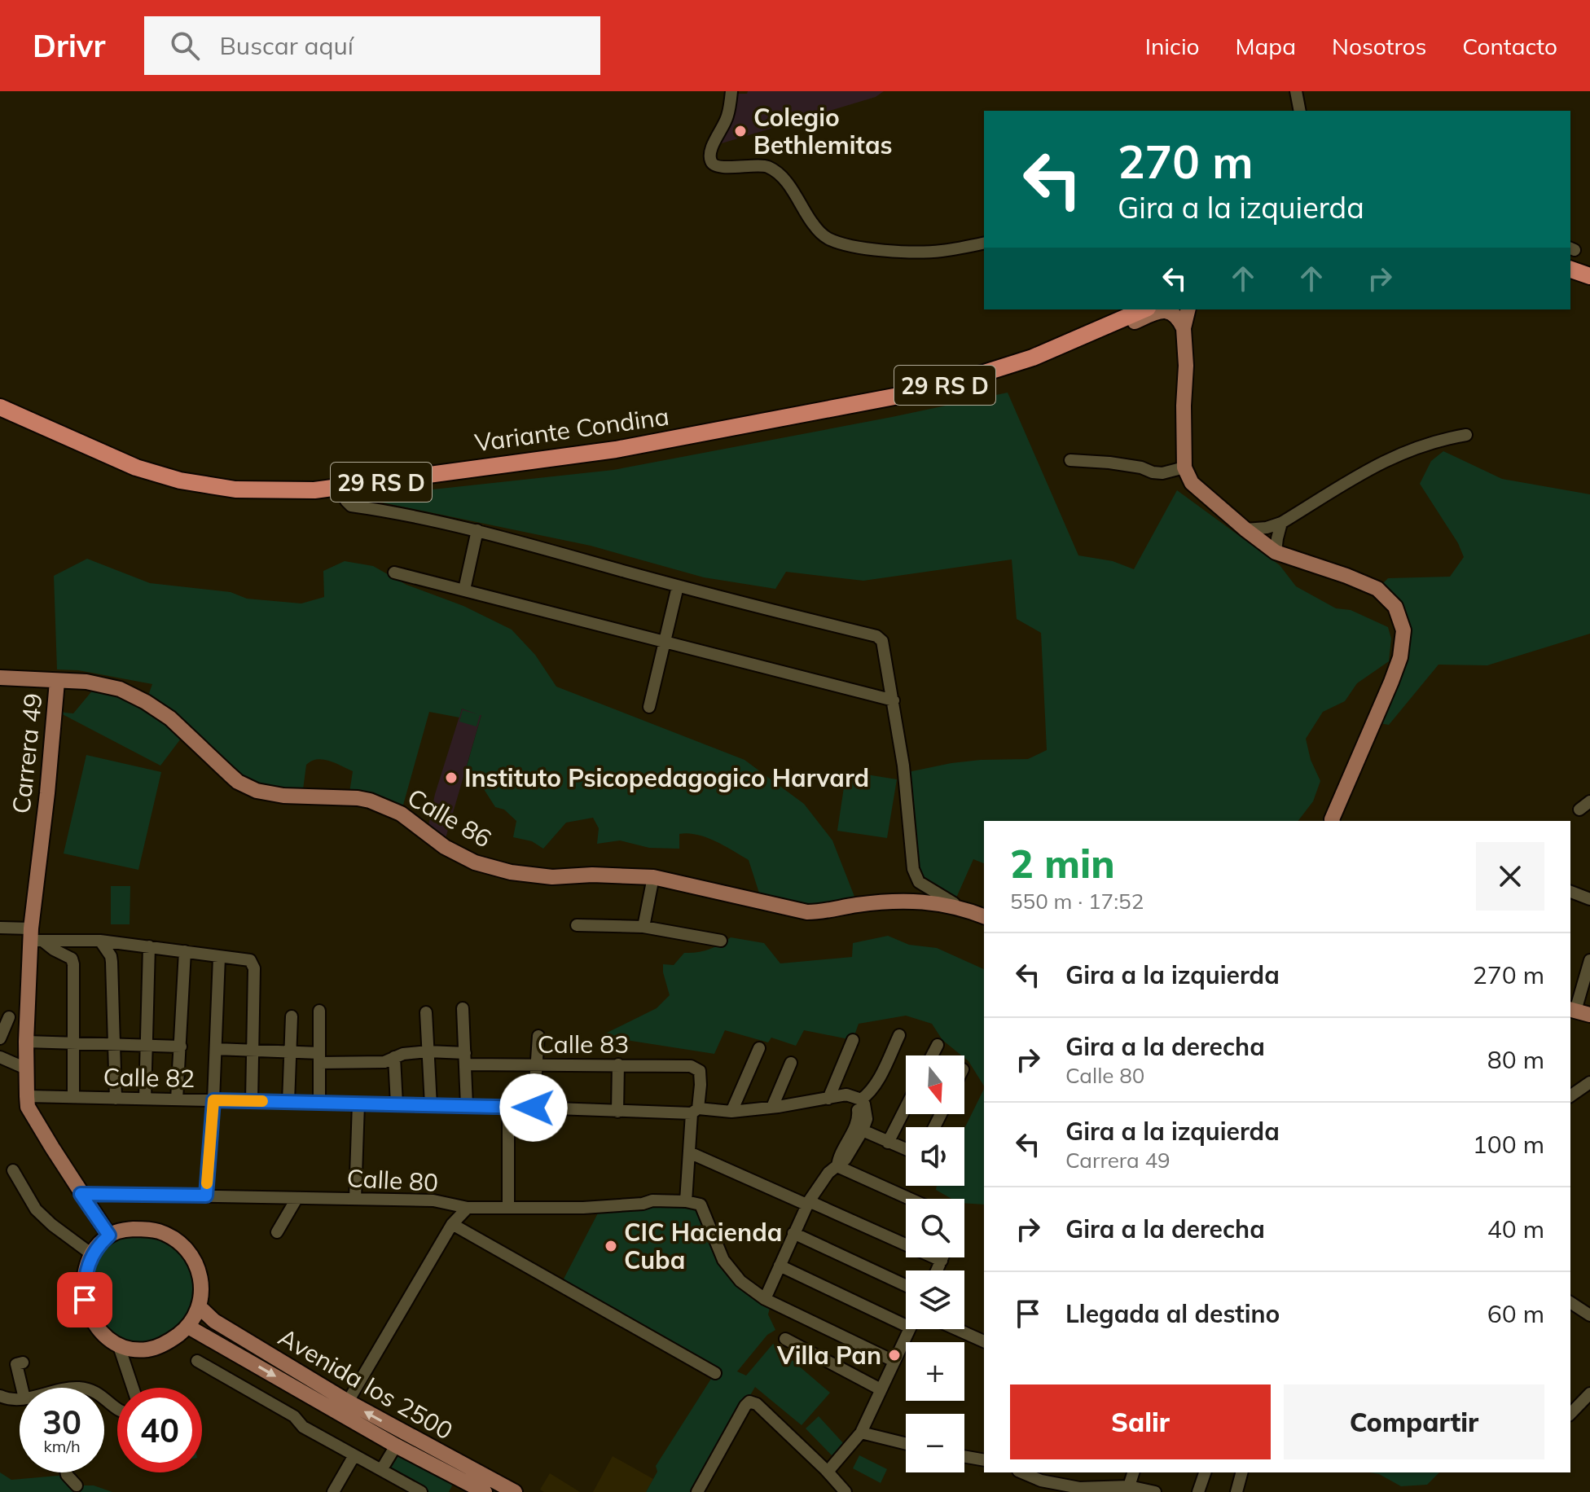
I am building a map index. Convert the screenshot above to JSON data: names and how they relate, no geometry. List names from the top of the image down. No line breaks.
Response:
{"streets":{"highway":["29 RS D","Variante Condina"],"main road":["Carrera 49","Calle 86","Avenida los 2500"],"street":["Calle 83","Calle 82","Calle 80"]},"crossings":[["Carrera 49","Calle 86"],["Carrera 49","Calle 82"],["Carrera 49","Calle 80"],["Carrera 49","Avenida los 2500"],["Calle 83","Calle 82"]],"places":["Colegio Bethlemitas","Instituto Psicopedagogico Harvard","CIC Hacienda Cuba","Villa Pan"],"north":"bottom","page":{"header":"Drivr","search":"Buscar aquí","nav":["Inicio","Mapa","Nosotros","Contacto"],"turn":["270 m","Gira a la izquierda"],"heading":["2 min","550 m · 17:52"],"list":[{"name":"Gira a la izquierda","value":"270 m"},{"name":"Gira a la derecha","note":"Calle 80","value":"80 m"},{"name":"Gira a la izquierda","note":"Carrera 49","value":"100 m"},{"name":"Gira a la derecha","value":"40 m"},{"name":"Llegada al destino","value":"60 m"}],"map_buttons":["+","−"],"buttons":["Salir","Compartir"],"speed":"30 km/h","limit":"40"}}
